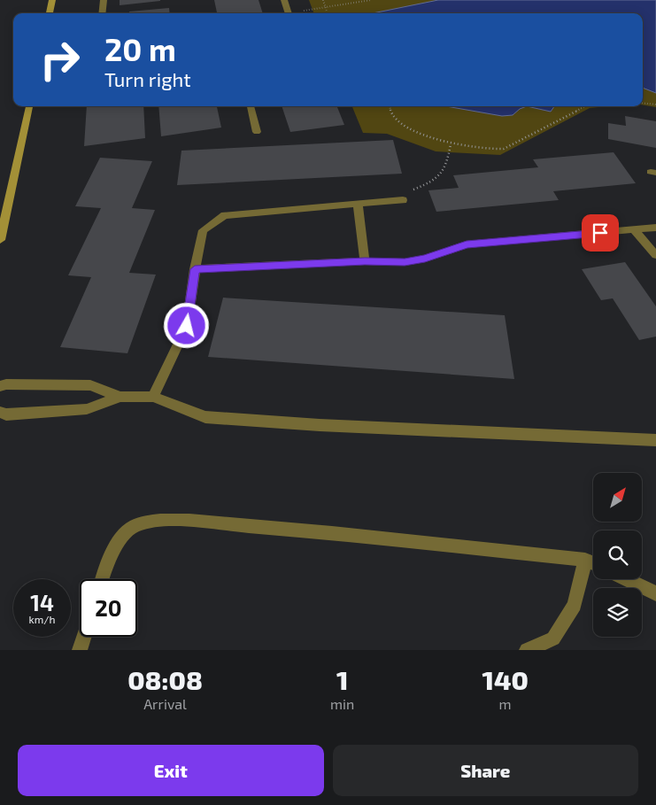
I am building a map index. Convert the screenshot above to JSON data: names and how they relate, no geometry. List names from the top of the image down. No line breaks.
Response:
{"north":"top right","page":{"turn":["20 m","Turn right"],"speed":"14 km/h","limit":"20","eta":["08:08","Arrival","1","min","140","m"],"buttons":["Exit","Share"]}}
